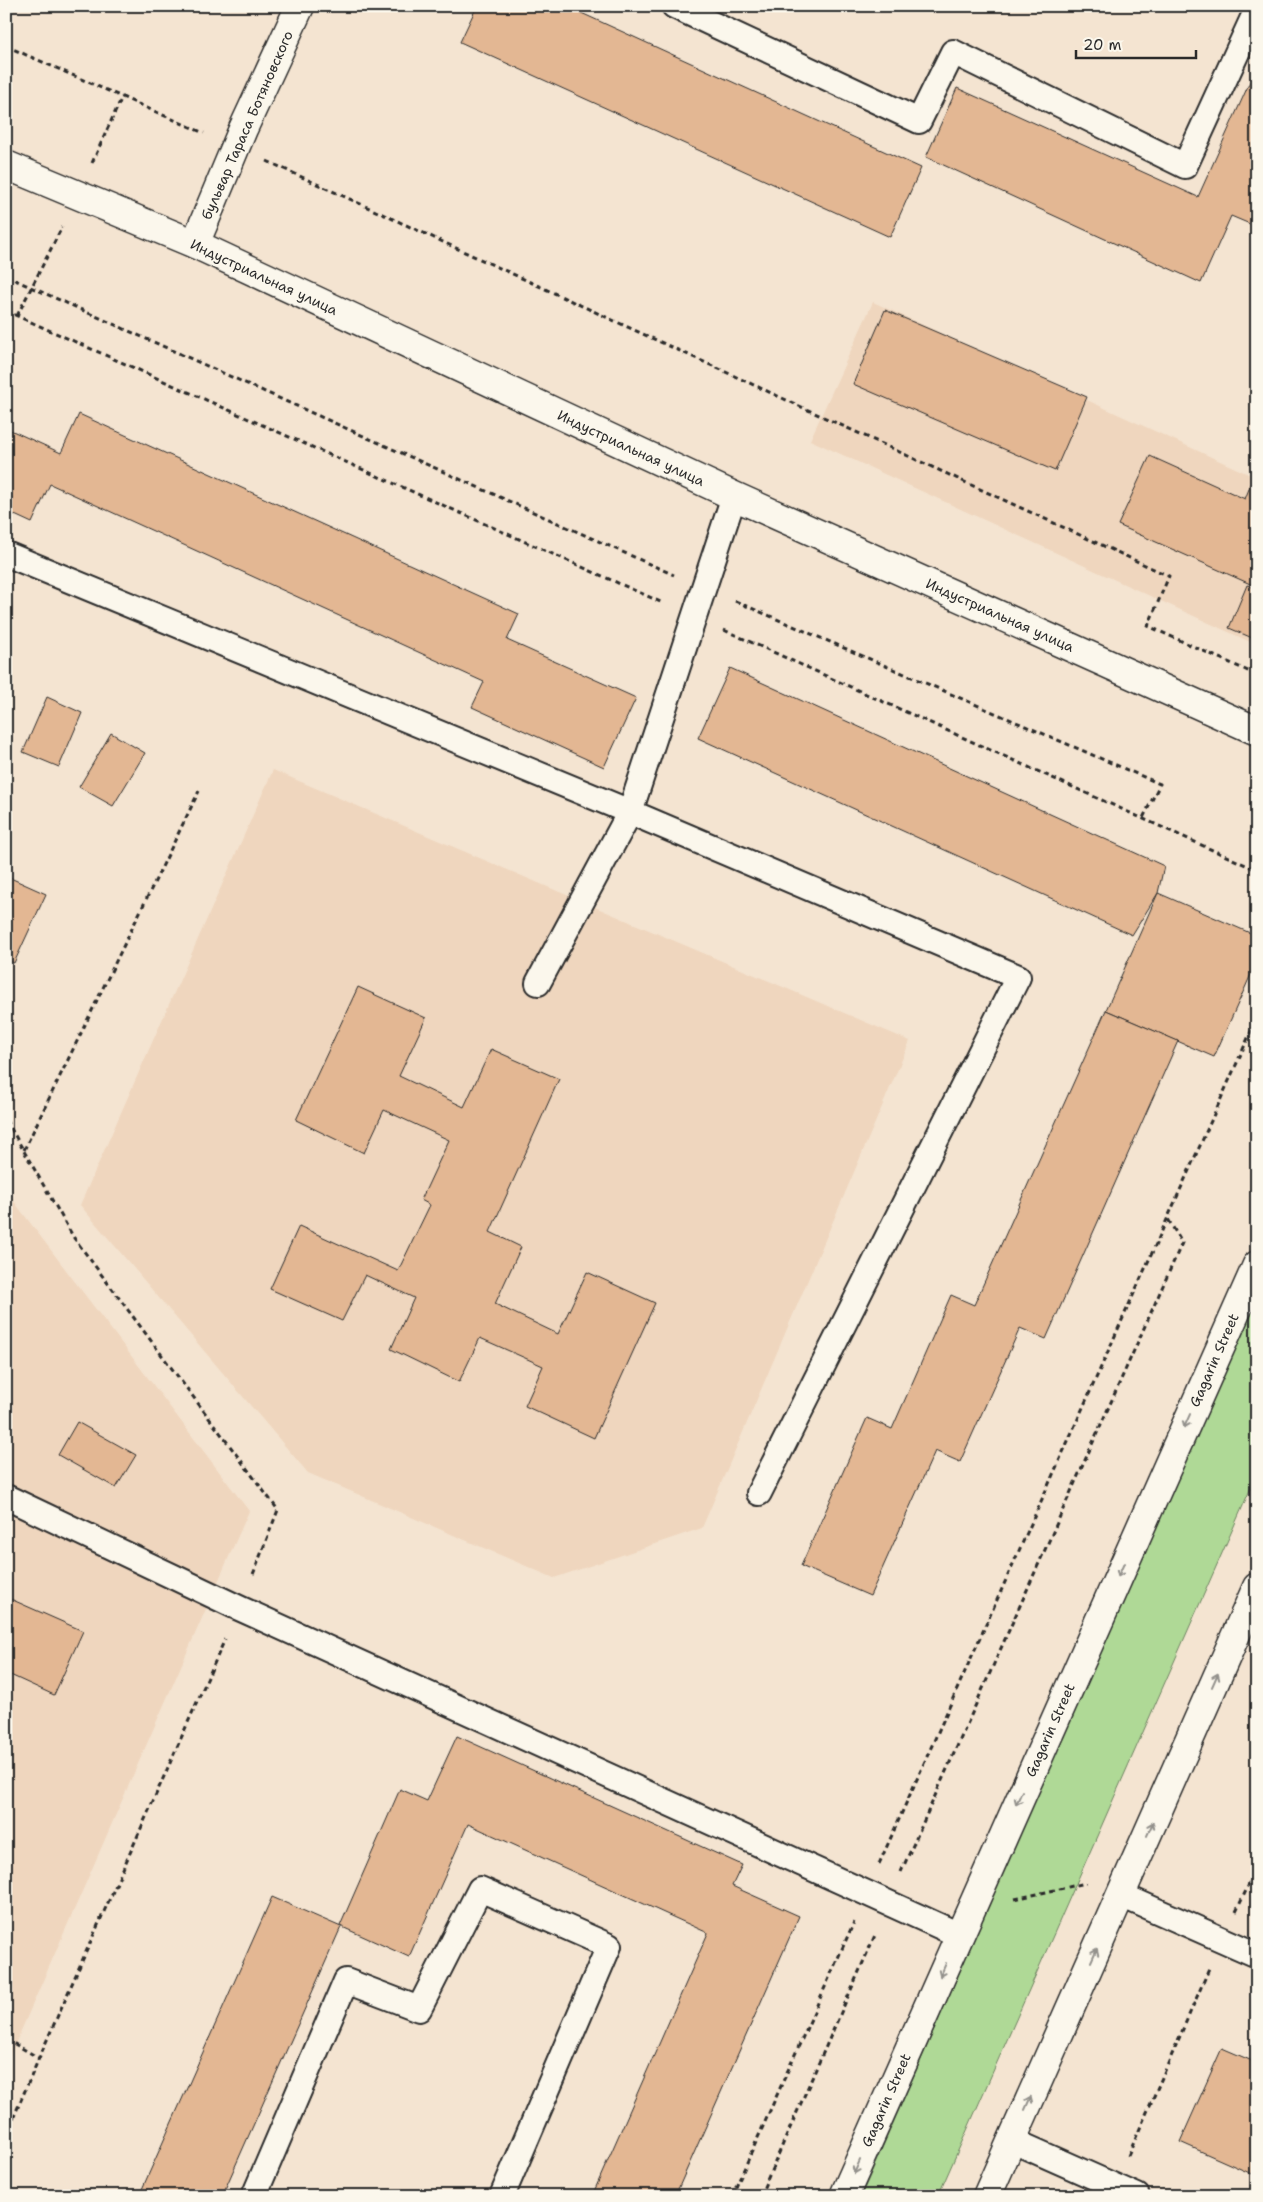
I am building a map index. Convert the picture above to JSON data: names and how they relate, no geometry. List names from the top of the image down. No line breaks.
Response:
{"streets":{"street":["бульвар Тараса Ботяновского","Индустриальная улица","Gagarin Street"]},"crossings":[["бульвар Тараса Ботяновского","Индустриальная улица"]],"scale_bar":"20 m"}
